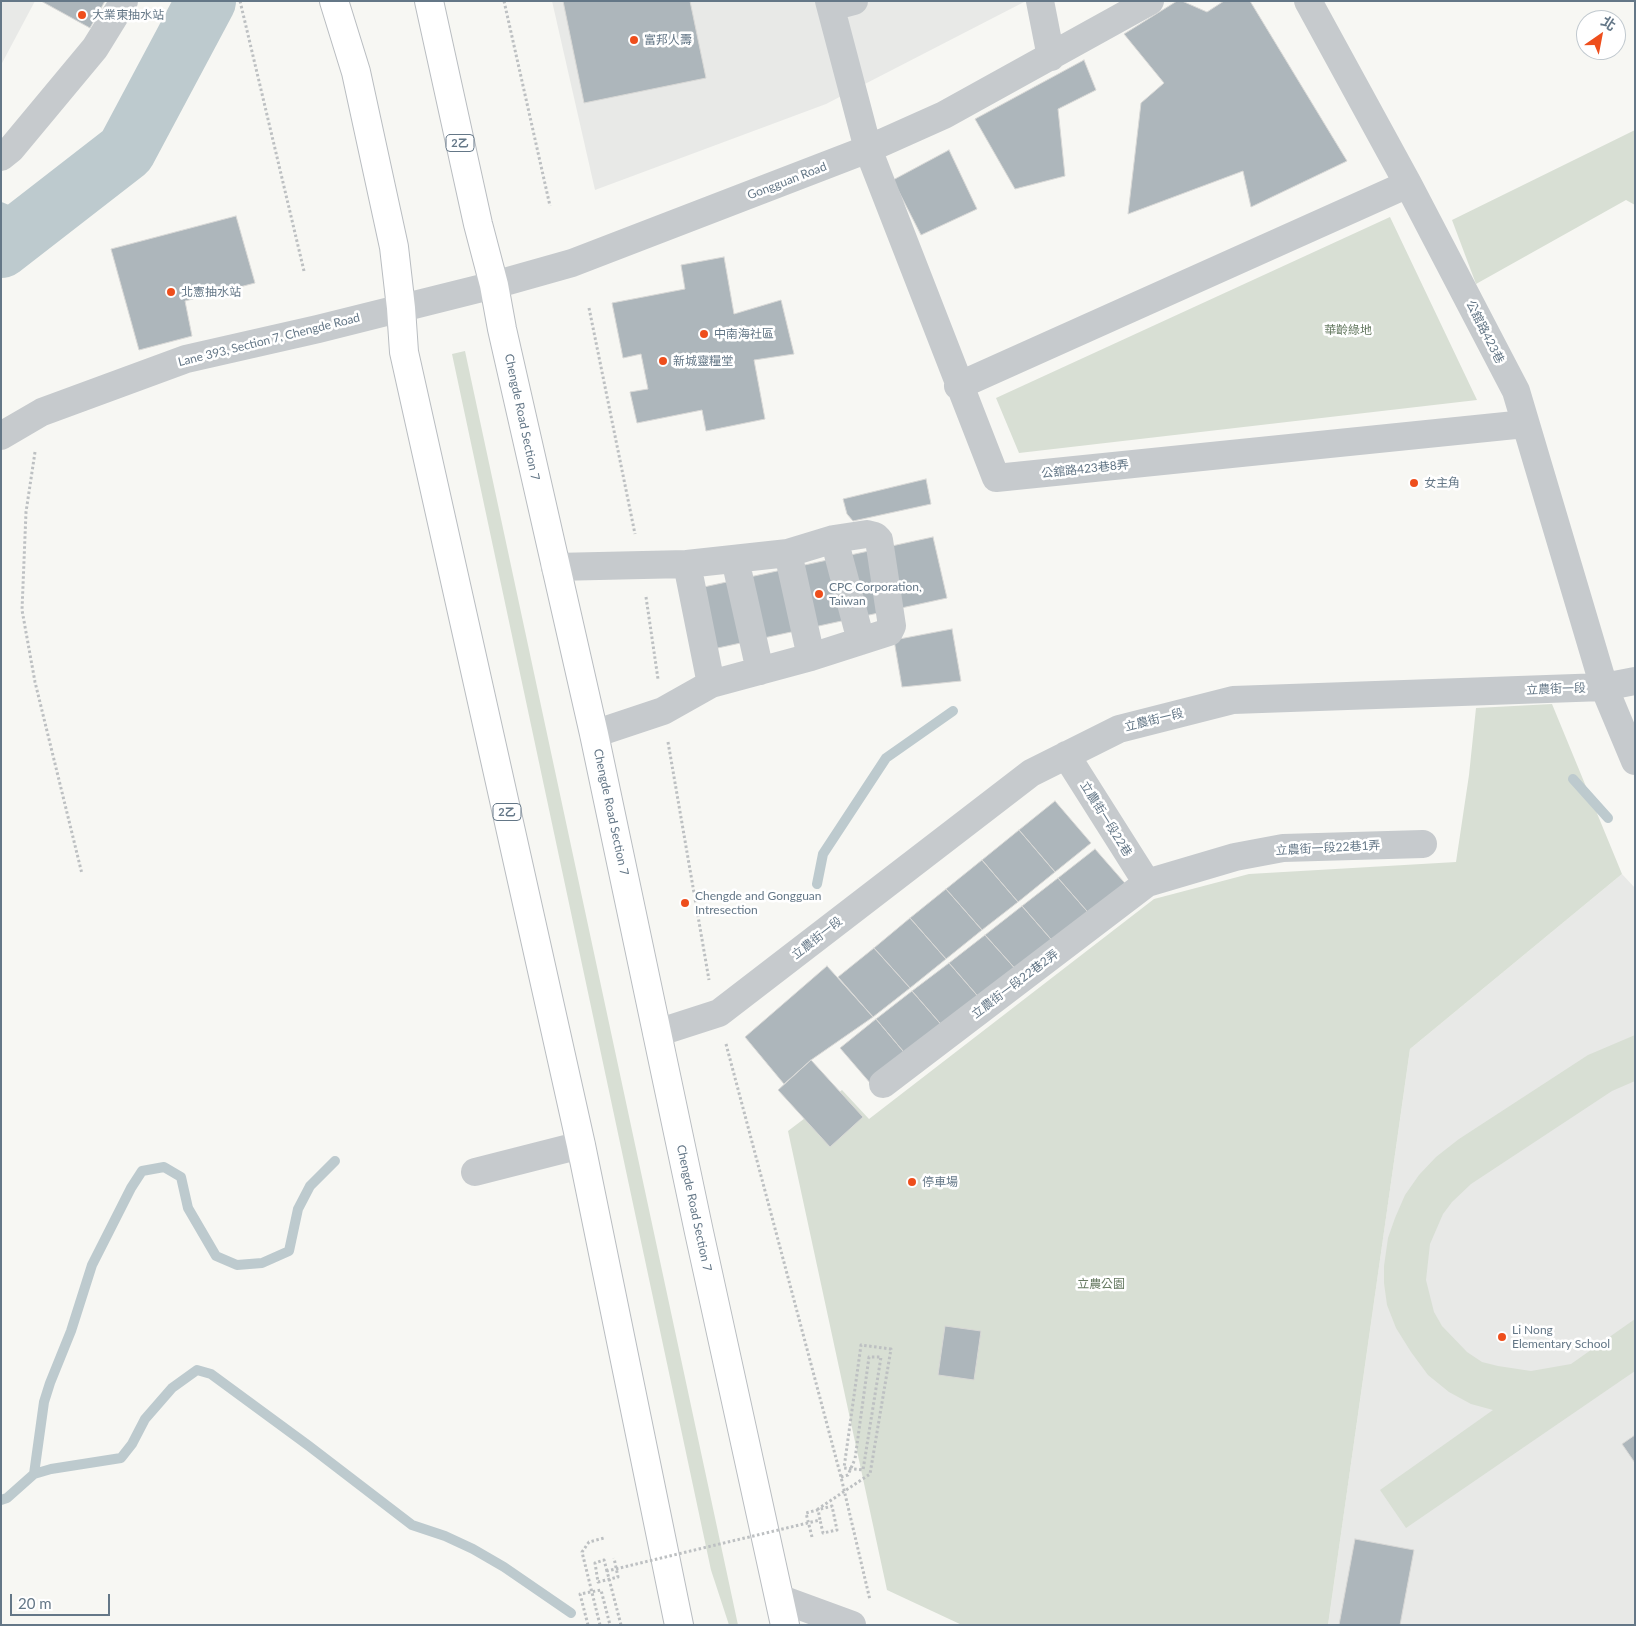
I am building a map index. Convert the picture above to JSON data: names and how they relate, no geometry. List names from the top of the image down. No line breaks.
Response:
{"streets":{"main road":["2乙","Chengde Road Section 7"],"street":["Gongguan Road","公舘路423巷","Lane 393, Section 7, Chengde Road","公舘路423巷8弄","立農街一段","立農街一段22巷","立農街一段22巷1弄","立農街一段22巷2弄"]},"crossings":[["2乙","Gongguan Road"],["2乙","Lane 393, Section 7, Chengde Road"],["Gongguan Road","Lane 393, Section 7, Chengde Road"],["Gongguan Road","Chengde Road Section 7"],["Gongguan Road","公舘路423巷8弄"],["公舘路423巷","公舘路423巷8弄"],["公舘路423巷","立農街一段"],["Chengde Road Section 7","立農街一段"],["立農街一段","立農街一段22巷"],["立農街一段22巷","立農街一段22巷1弄"],["立農街一段22巷","立農街一段22巷2弄"],["立農街一段22巷1弄","立農街一段22巷2弄"]],"parks":["華齡綠地","立農公園"],"places":["大業東抽水站","富邦人壽","北憲抽水站","中南海社區","新城靈糧堂","女主角","CPC Corporation, Taiwan","Chengde and Gongguan Intresection","停車場","Li Nong Elementary School"],"scale_bar":"20 m","north":"top right"}
